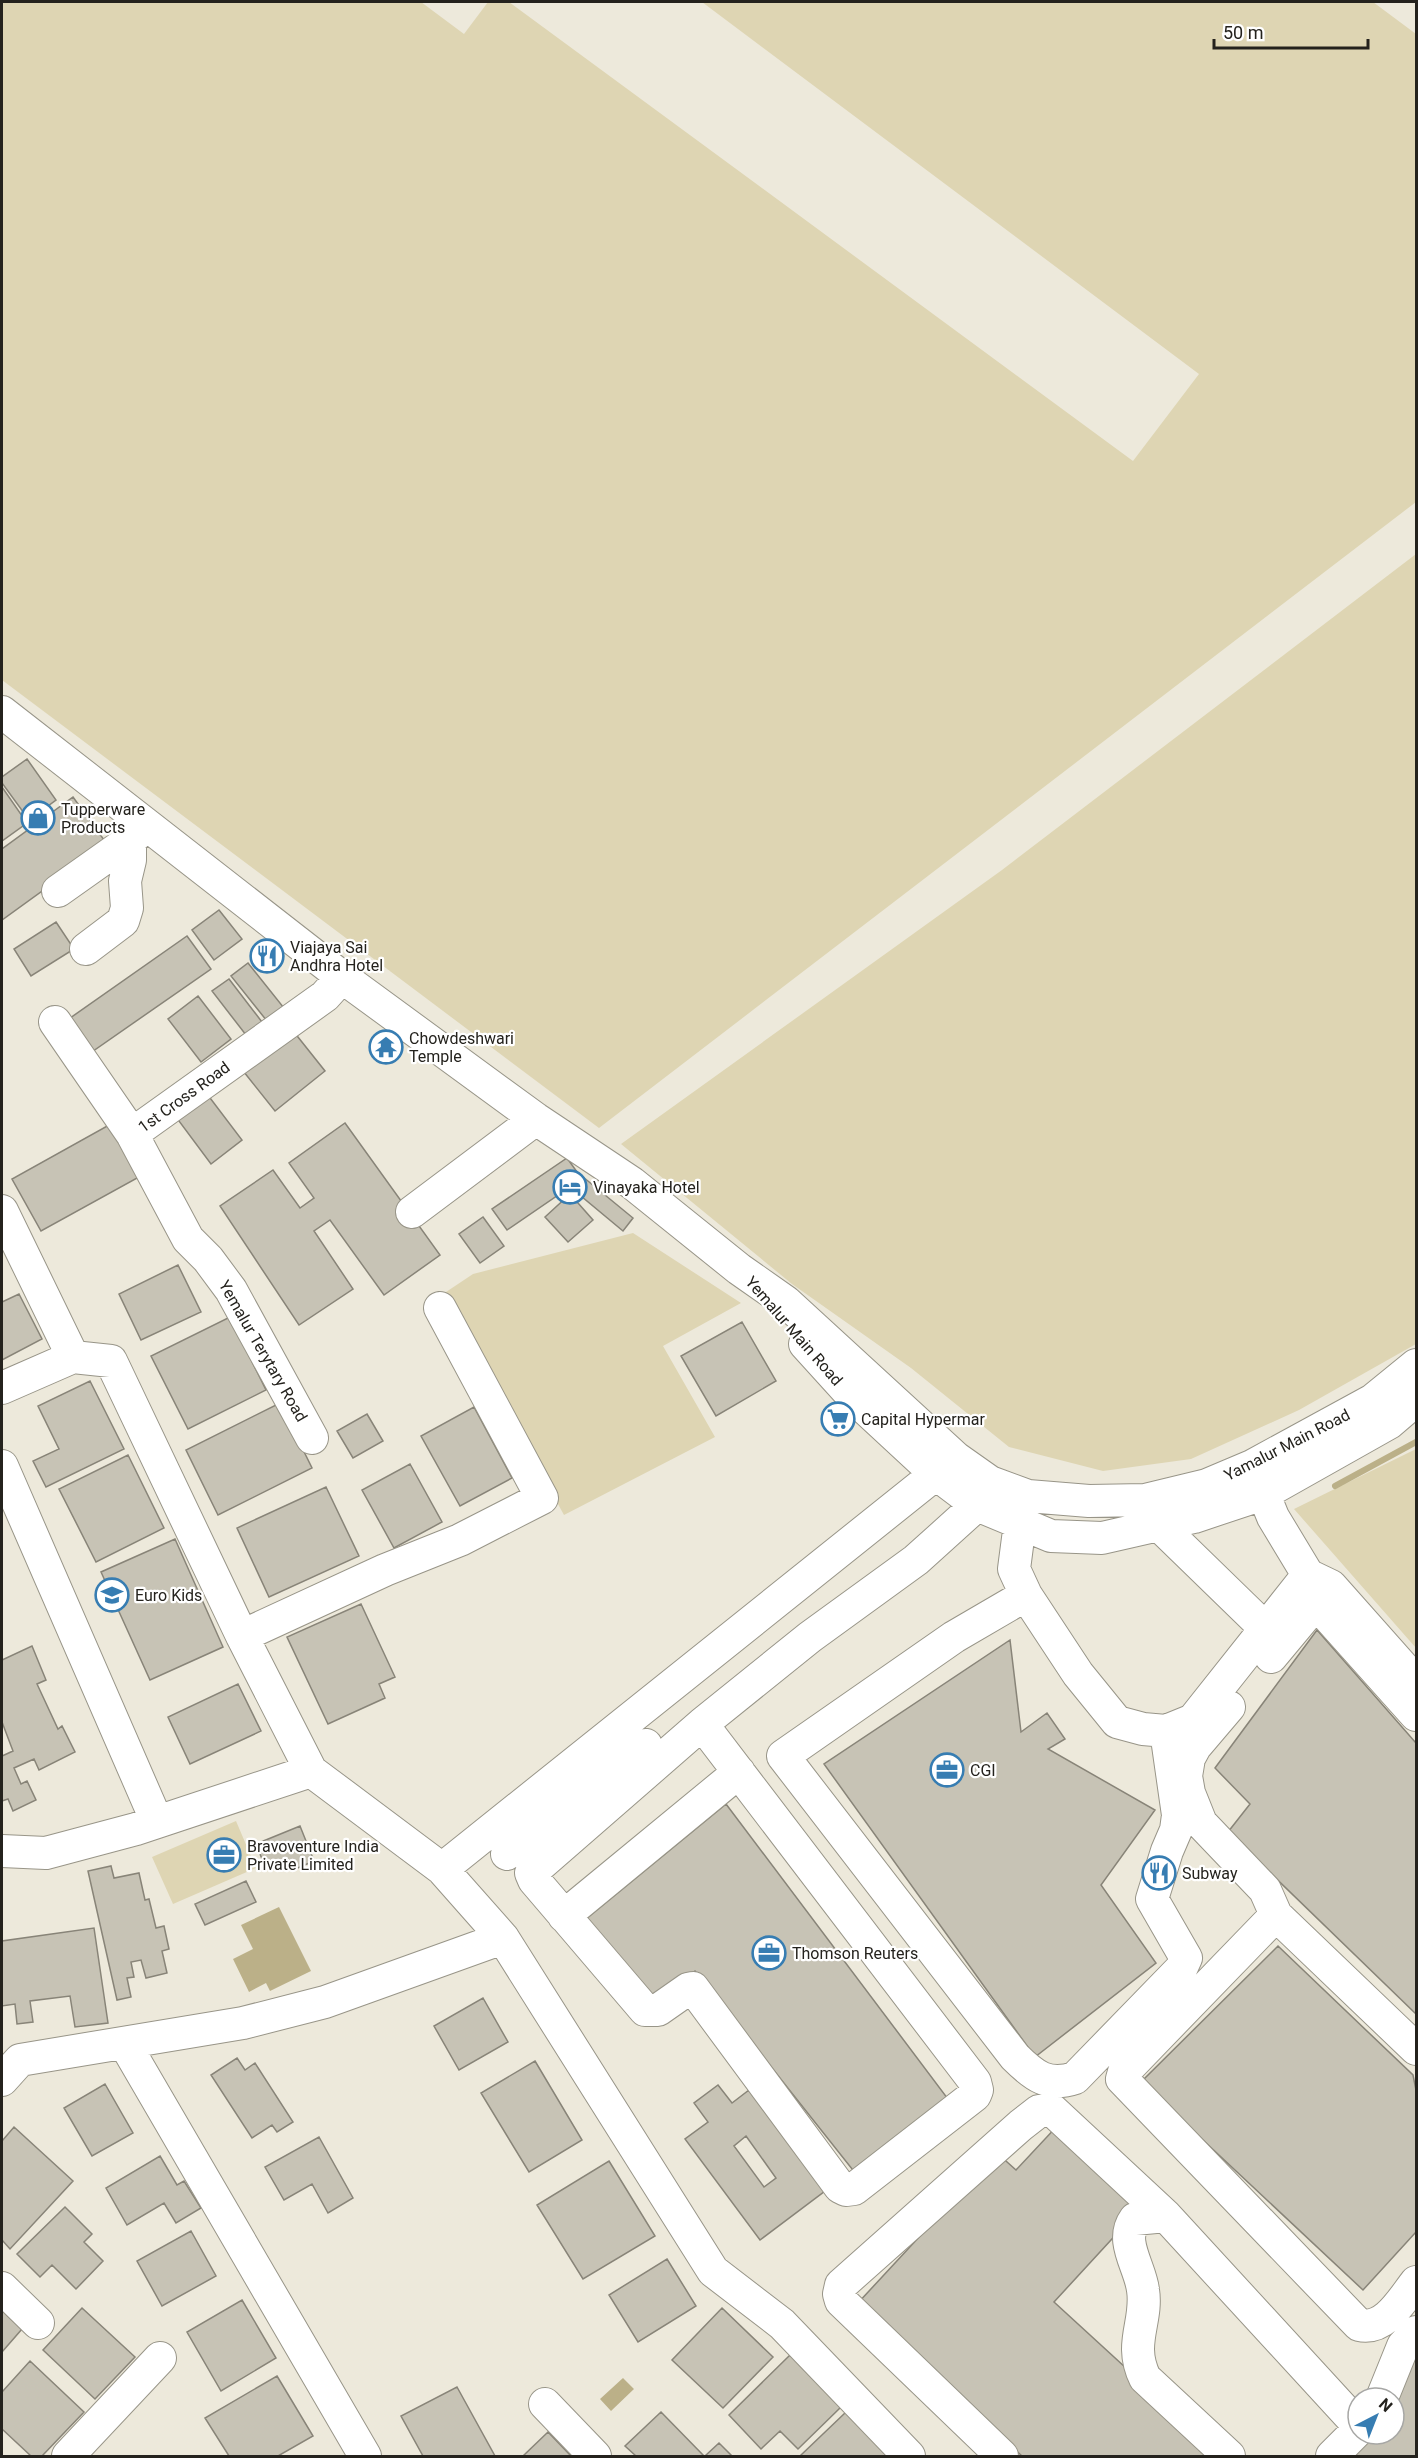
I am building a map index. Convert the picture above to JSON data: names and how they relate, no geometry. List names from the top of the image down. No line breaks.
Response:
{"streets":{"street":["1st Cross Road","Yemalur Main Road","Yemalur Terytary Road","Yamalur Main Road"]},"crossings":[["1st Cross Road","Yemalur Terytary Road"],["Yemalur Main Road","Yamalur Main Road"]],"places":{"shop":["Tupperware Products"],"restaurant":["Viajaya Sai Andhra Hotel","Subway"],"temple":["Chowdeshwari Temple"],"hotel":["Vinayaka Hotel"],"supermarket":["Capital Hypermar"],"school or university":["Euro Kids"],"office":["CGI","Bravoventure India Private Limited","Thomson Reuters"]},"scale_bar":"50 m","north":"top right"}
